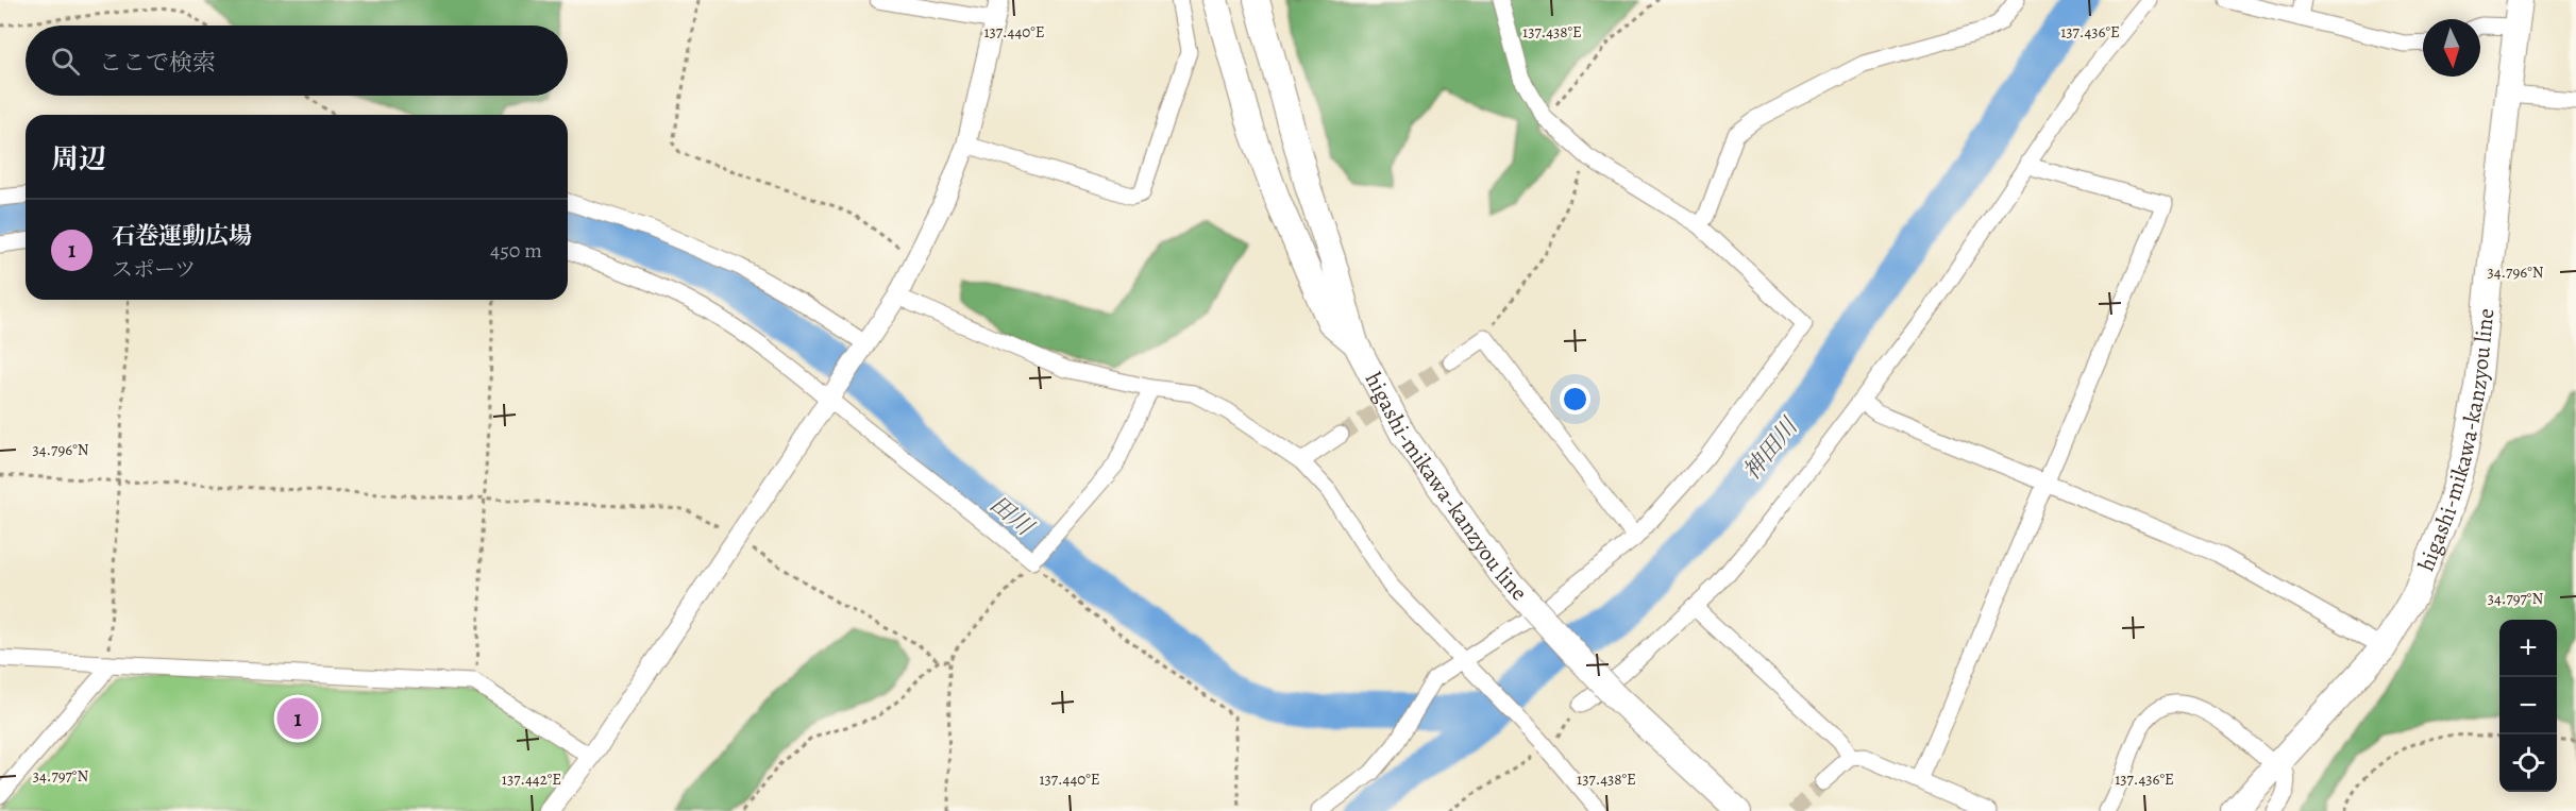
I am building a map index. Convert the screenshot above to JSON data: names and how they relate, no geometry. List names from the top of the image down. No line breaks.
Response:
{"streets":{"main road":["higashi-mikawa-kanzyou line"]},"water":["神田川","田川"],"north":"bottom","page":{"search":"ここで検索","heading":"周辺","list":[{"mark":"1","name":"石巻運動広場","note":"スポーツ","value":"450 m"}],"map_buttons":["+","−"],"pins":"1"},"coordinates":["137.440°E","137.438°E","137.436°E","34.796°N","34.797°N","137.442°E"]}
